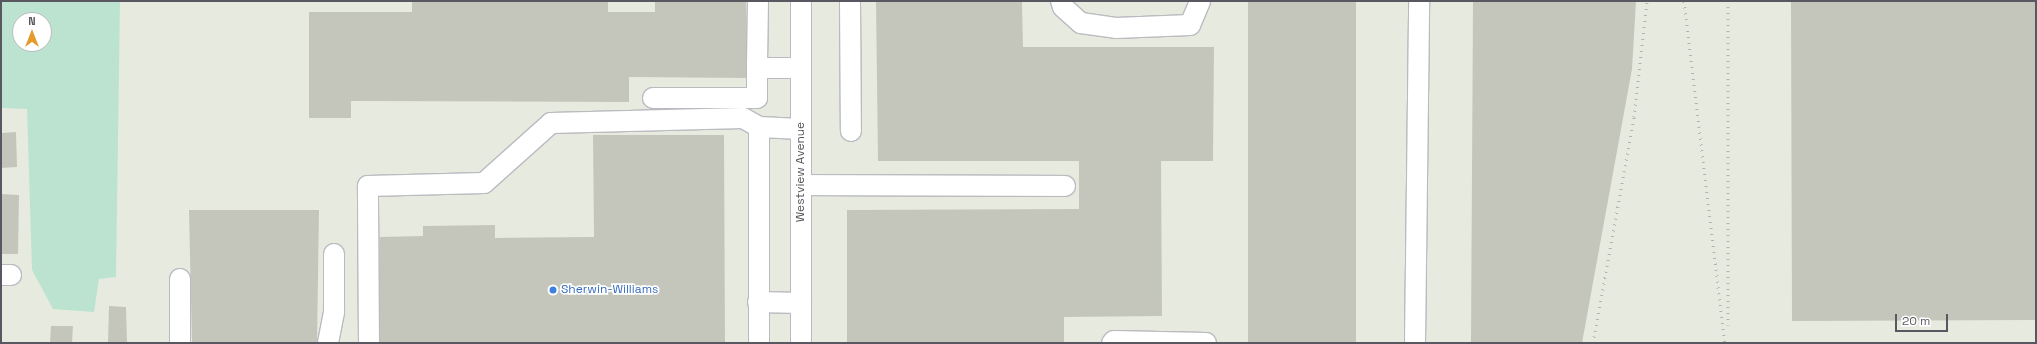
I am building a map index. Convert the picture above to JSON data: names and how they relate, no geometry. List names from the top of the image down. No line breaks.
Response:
{"streets":{"street":["Westview Avenue"]},"places":["Sherwin-Williams"],"scale_bar":"20 m","north":"top"}
